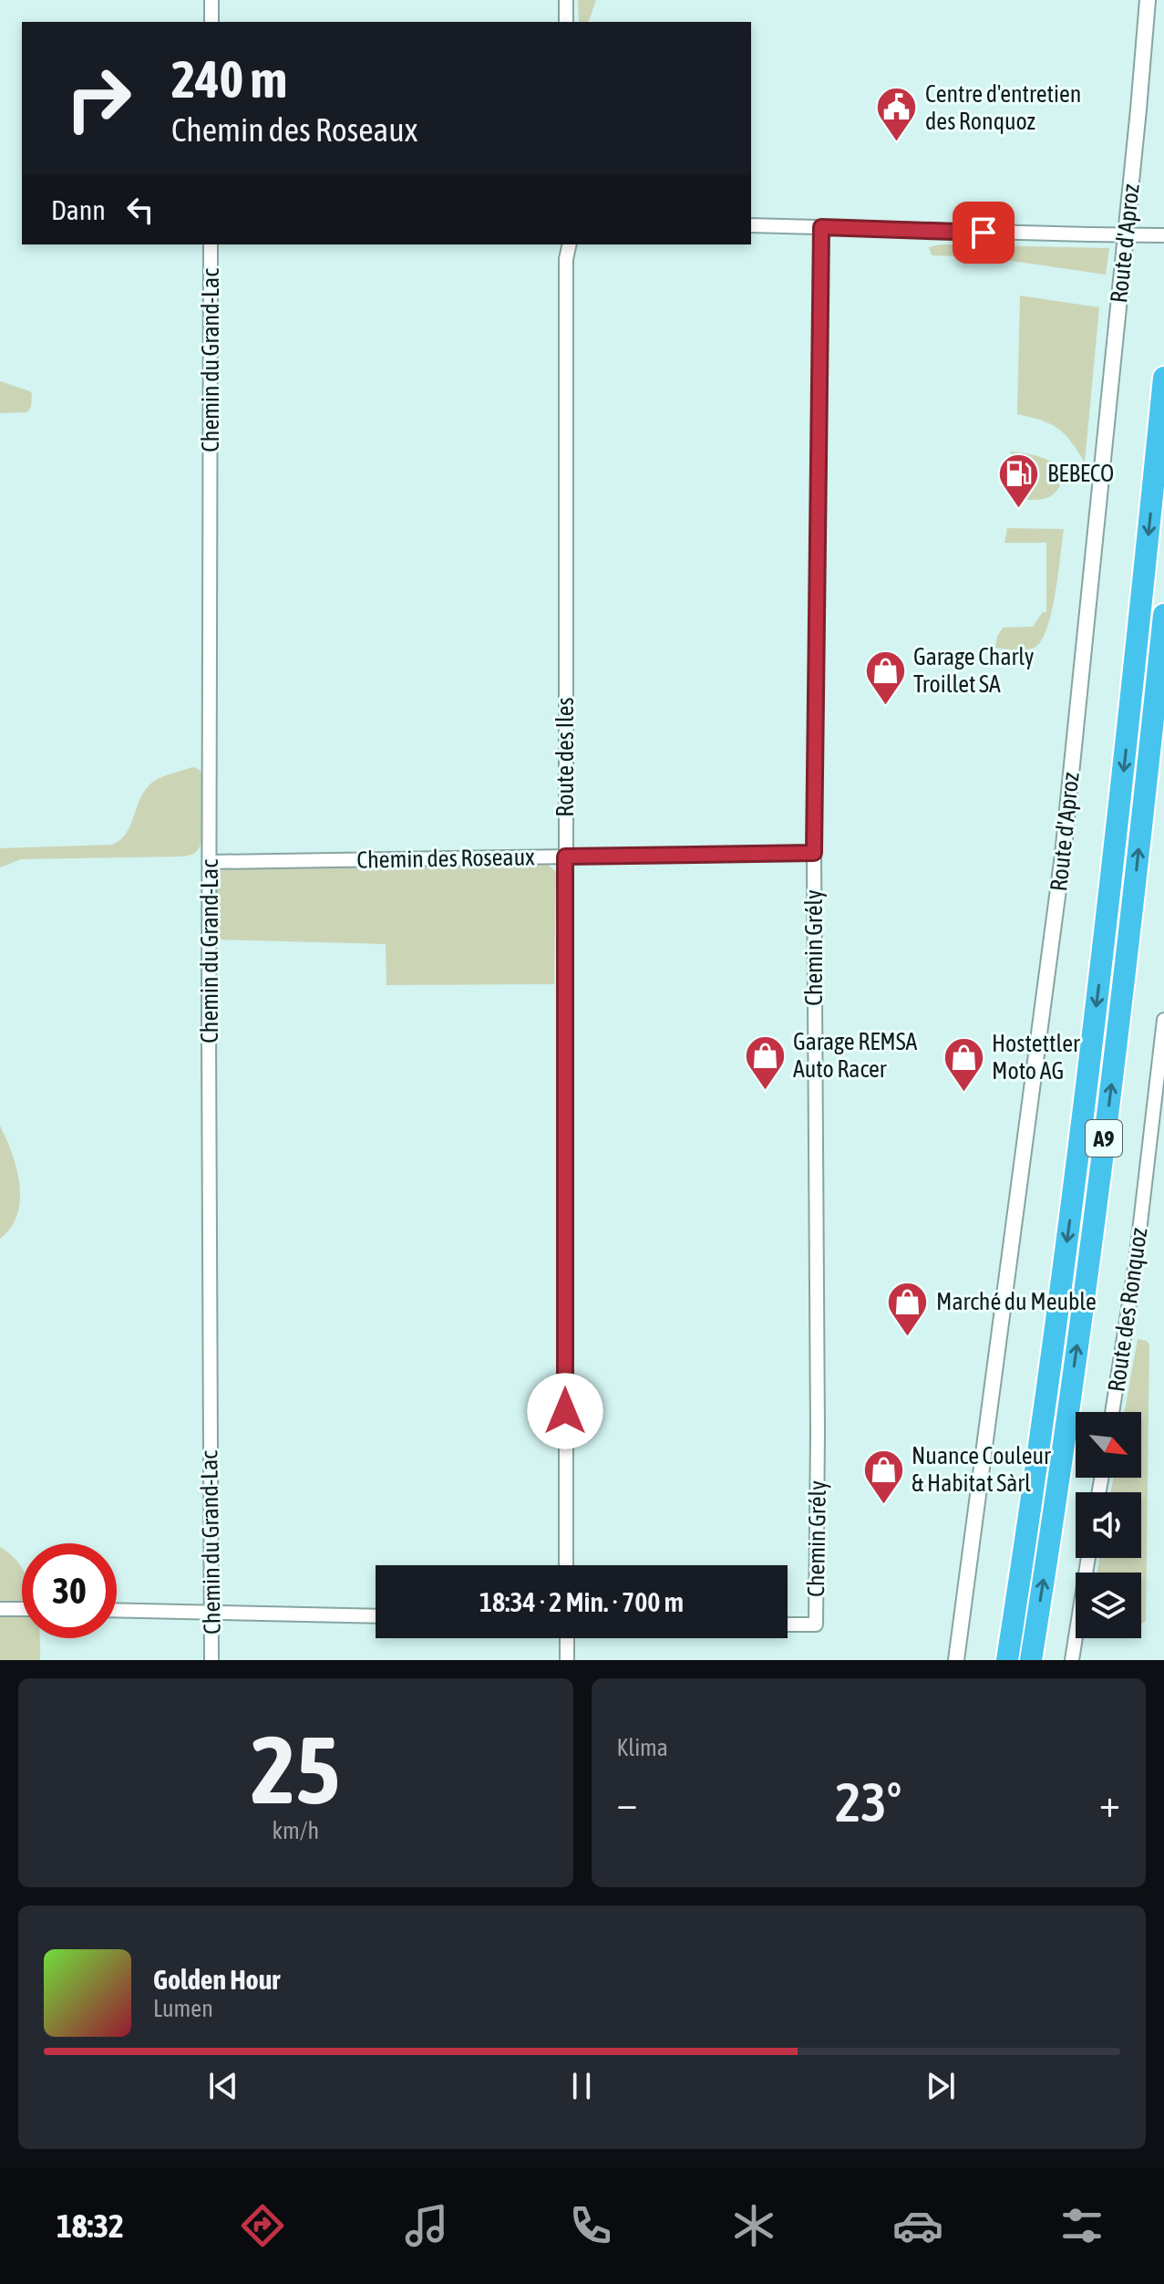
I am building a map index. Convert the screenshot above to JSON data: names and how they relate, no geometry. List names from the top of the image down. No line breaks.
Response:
{"streets":{"highway":["A9"],"street":["Route d'Aproz","Chemin du Grand-Lac","Route des Iles","Chemin des Roseaux","Chemin Grély","Route des Ronquoz"]},"crossings":[["Chemin du Grand-Lac","Chemin des Roseaux"],["Route des Iles","Chemin des Roseaux"],["Chemin des Roseaux","Chemin Grély"]],"places":{"public building":["Centre d'entretien des Ronquoz"],"fuel station":["BEBECO"],"shop":["Garage Charly Troillet SA","Garage REMSA Auto Racer","Hostettler Moto AG","Marché du Meuble","Nuance Couleur & Habitat Sàrl"]},"north":"bottom right","page":{"turn":["240 m","Chemin des Roseaux"],"then":"Dann","limit":"30","trip":"18:34 · 2 Min. · 700 m","tile":[["25","km/h"],"Klima"],"heat":["−","23°","+"],"song":["Golden Hour","Lumen"],"tabs":"18:32"}}
